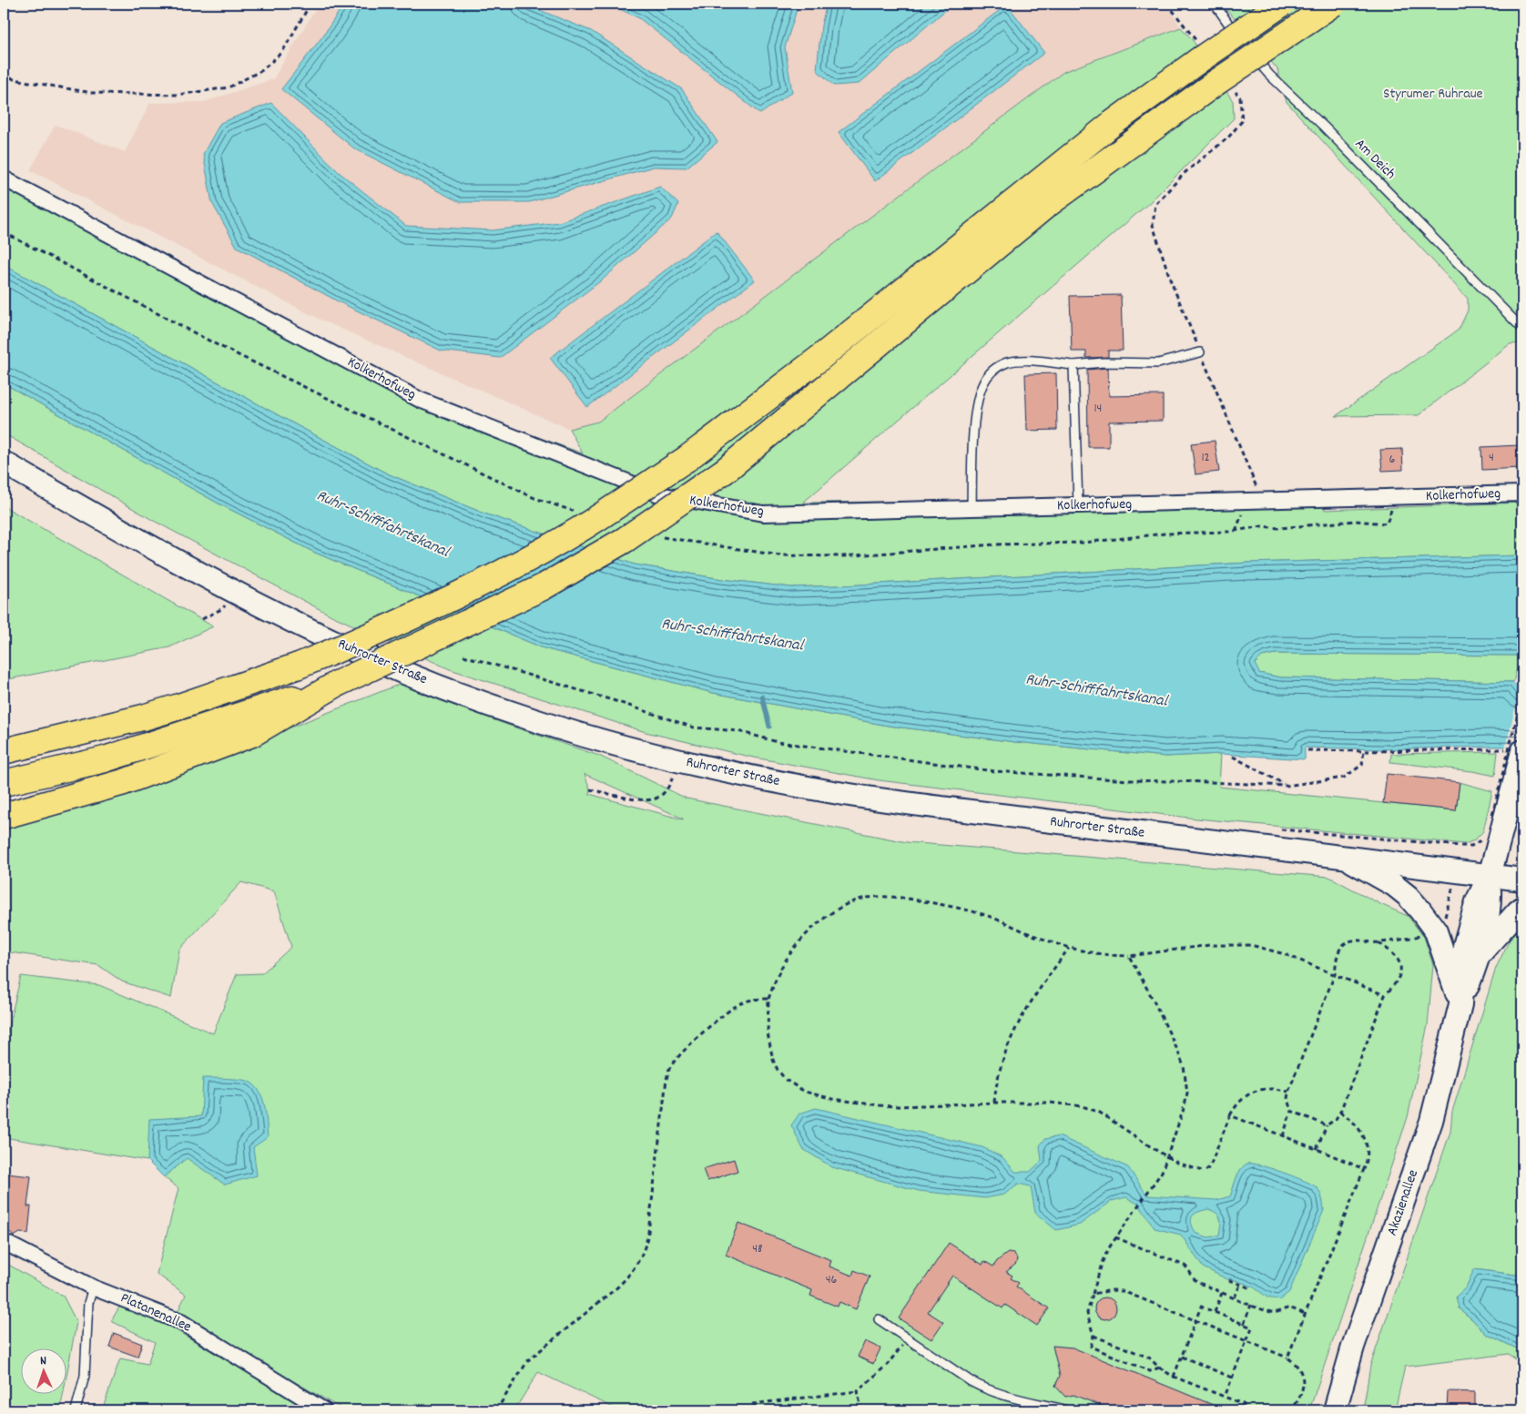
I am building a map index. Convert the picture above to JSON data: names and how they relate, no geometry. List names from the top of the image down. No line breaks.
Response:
{"streets":{"main road":["Ruhrorter Straße","Akazienallee"],"street":["Kolkerhofweg","Platanenallee"],"lane":["Am Deich"]},"crossings":[["Ruhrorter Straße","Akazienallee"]],"water":["Ruhr-Schifffahrtskanal"],"parks":["Styrumer Ruhraue"],"house_numbers":["14","12","4","6","48","46"],"north":"top"}
